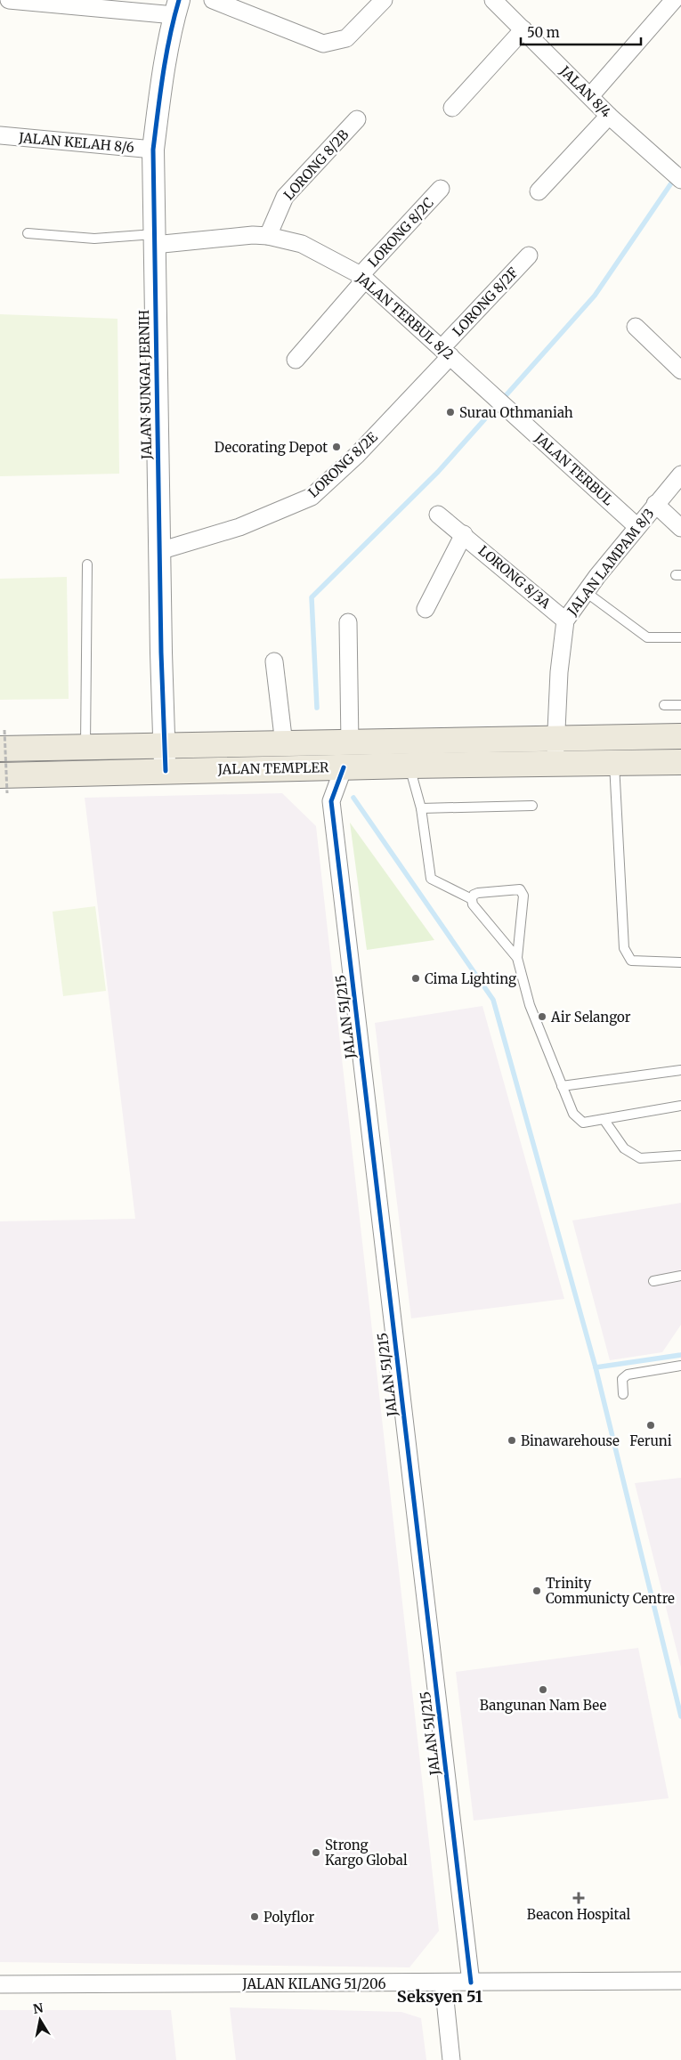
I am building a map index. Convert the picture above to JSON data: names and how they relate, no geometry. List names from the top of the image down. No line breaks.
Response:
{"streets":{"main road":["JALAN TEMPLER"],"street":["JALAN 8/4","JALAN KELAH 8/6","LORONG 8/2B","LORONG 8/2C","LORONG 8/2F","JALAN TERBUL 8/2","JALAN SUNGAI JERNIH","LORONG 8/2E","JALAN TERBUL","JALAN LAMPAM 8/3","LORONG 8/3A","JALAN 51/215","JALAN KILANG 51/206"]},"crossings":[["JALAN KELAH 8/6","JALAN SUNGAI JERNIH"],["LORONG 8/2B","JALAN TERBUL 8/2"],["LORONG 8/2C","JALAN TERBUL 8/2"],["LORONG 8/2F","JALAN TERBUL 8/2"],["LORONG 8/2F","LORONG 8/2E"],["JALAN TERBUL 8/2","JALAN SUNGAI JERNIH"],["JALAN TERBUL 8/2","LORONG 8/2E"],["JALAN TERBUL 8/2","JALAN TERBUL"],["JALAN SUNGAI JERNIH","LORONG 8/2E"],["JALAN SUNGAI JERNIH","JALAN TEMPLER"],["JALAN TERBUL","JALAN LAMPAM 8/3"],["JALAN LAMPAM 8/3","LORONG 8/3A"],["JALAN LAMPAM 8/3","JALAN TEMPLER"],["JALAN TEMPLER","JALAN 51/215"],["JALAN 51/215","JALAN KILANG 51/206"]],"districts":["Seksyen 51"],"places":{"other":["Surau Othmaniah","Decorating Depot","Cima Lighting","Air Selangor","Feruni","Binawarehouse","Trinity Communicty Centre","Bangunan Nam Bee","Strong Kargo Global","Polyflor"],"health":["Beacon Hospital"]},"scale_bar":"50 m","north":"top"}
